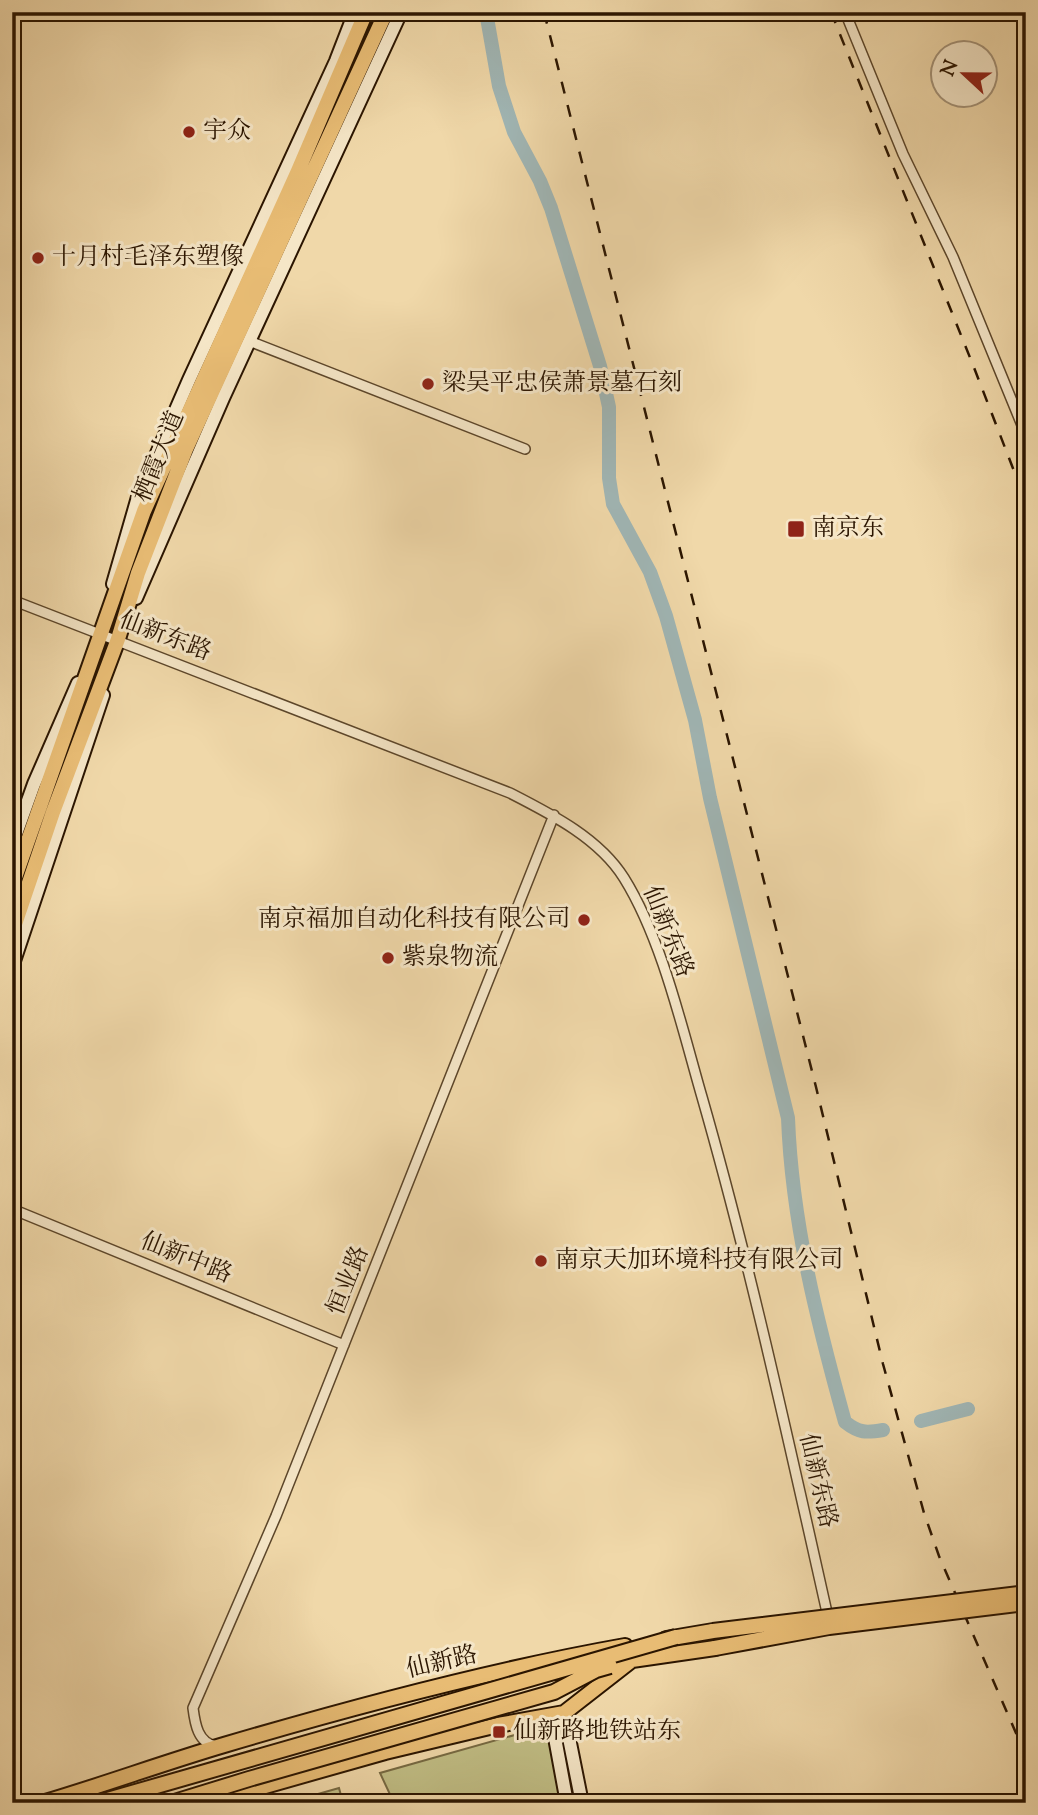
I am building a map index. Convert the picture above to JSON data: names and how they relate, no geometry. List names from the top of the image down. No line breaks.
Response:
{"streets":{"main road":["栖霞大道","仙新路"],"street":["仙新东路","仙新中路","恒业路"]},"crossings":[["栖霞大道","仙新东路"],["仙新东路","恒业路"],["仙新东路","仙新路"],["仙新中路","恒业路"],["恒业路","仙新路"]],"places":{"other":["宇众","十月村毛泽东塑像","梁吴平忠侯萧景墓石刻","南京福加自动化科技有限公司","紫泉物流","南京天加环境科技有限公司"],"transit":["南京东","仙新路地铁站东"]},"north":"left"}
